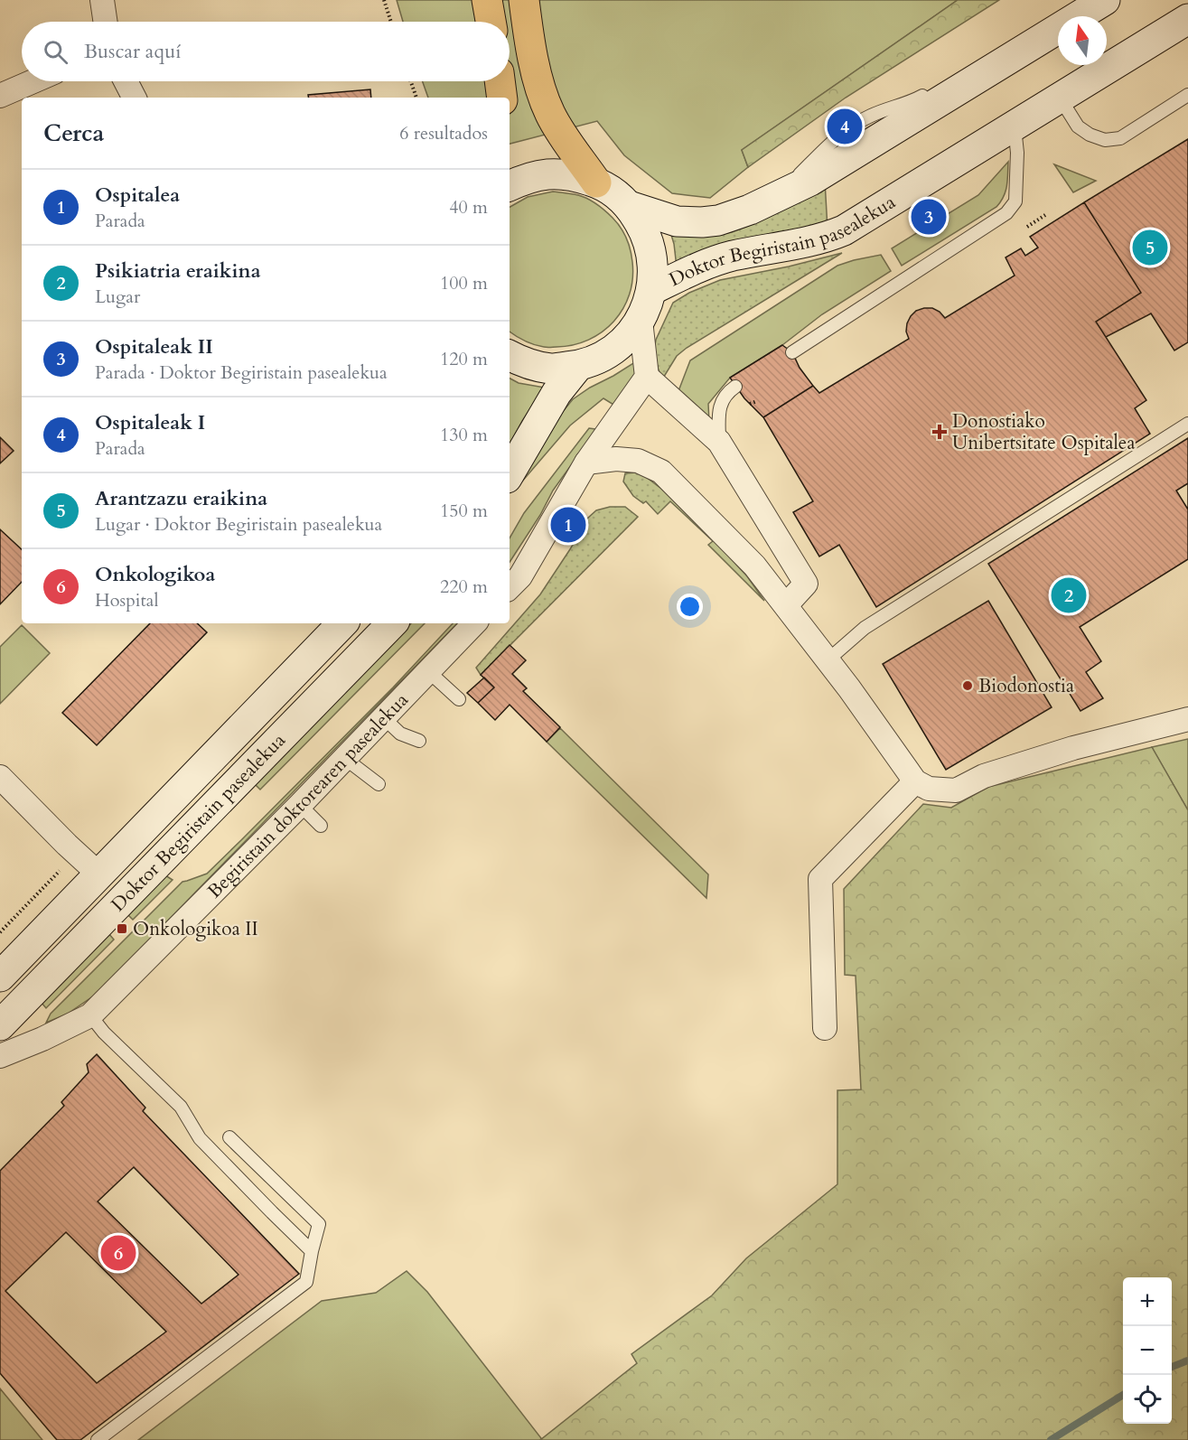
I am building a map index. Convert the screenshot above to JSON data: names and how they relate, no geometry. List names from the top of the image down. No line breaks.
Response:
{"streets":{"main road":["Doktor Begiristain pasealekua"],"street":["Begiristain doktorearen pasealekua"]},"places":{"health":["Donostiako Unibertsitate Ospitalea"],"other":["Biodonostia"],"transit":["Onkologikoa II"]},"north":"top","page":{"search":"Buscar aquí","heading":["Cerca","6 resultados"],"pins":["4","3","5","1","2","6"],"list":[{"mark":"1","name":"Ospitalea","note":"Parada","value":"40 m"},{"mark":"2","name":"Psikiatria eraikina","note":"Lugar","value":"100 m"},{"mark":"3","name":"Ospitaleak II","note":"Parada · Doktor Begiristain pasealekua","value":"120 m"},{"mark":"4","name":"Ospitaleak I","note":"Parada","value":"130 m"},{"mark":"5","name":"Arantzazu eraikina","note":"Lugar · Doktor Begiristain pasealekua","value":"150 m"},{"mark":"6","name":"Onkologikoa","note":"Hospital","value":"220 m"}],"map_buttons":["+","−"]}}
